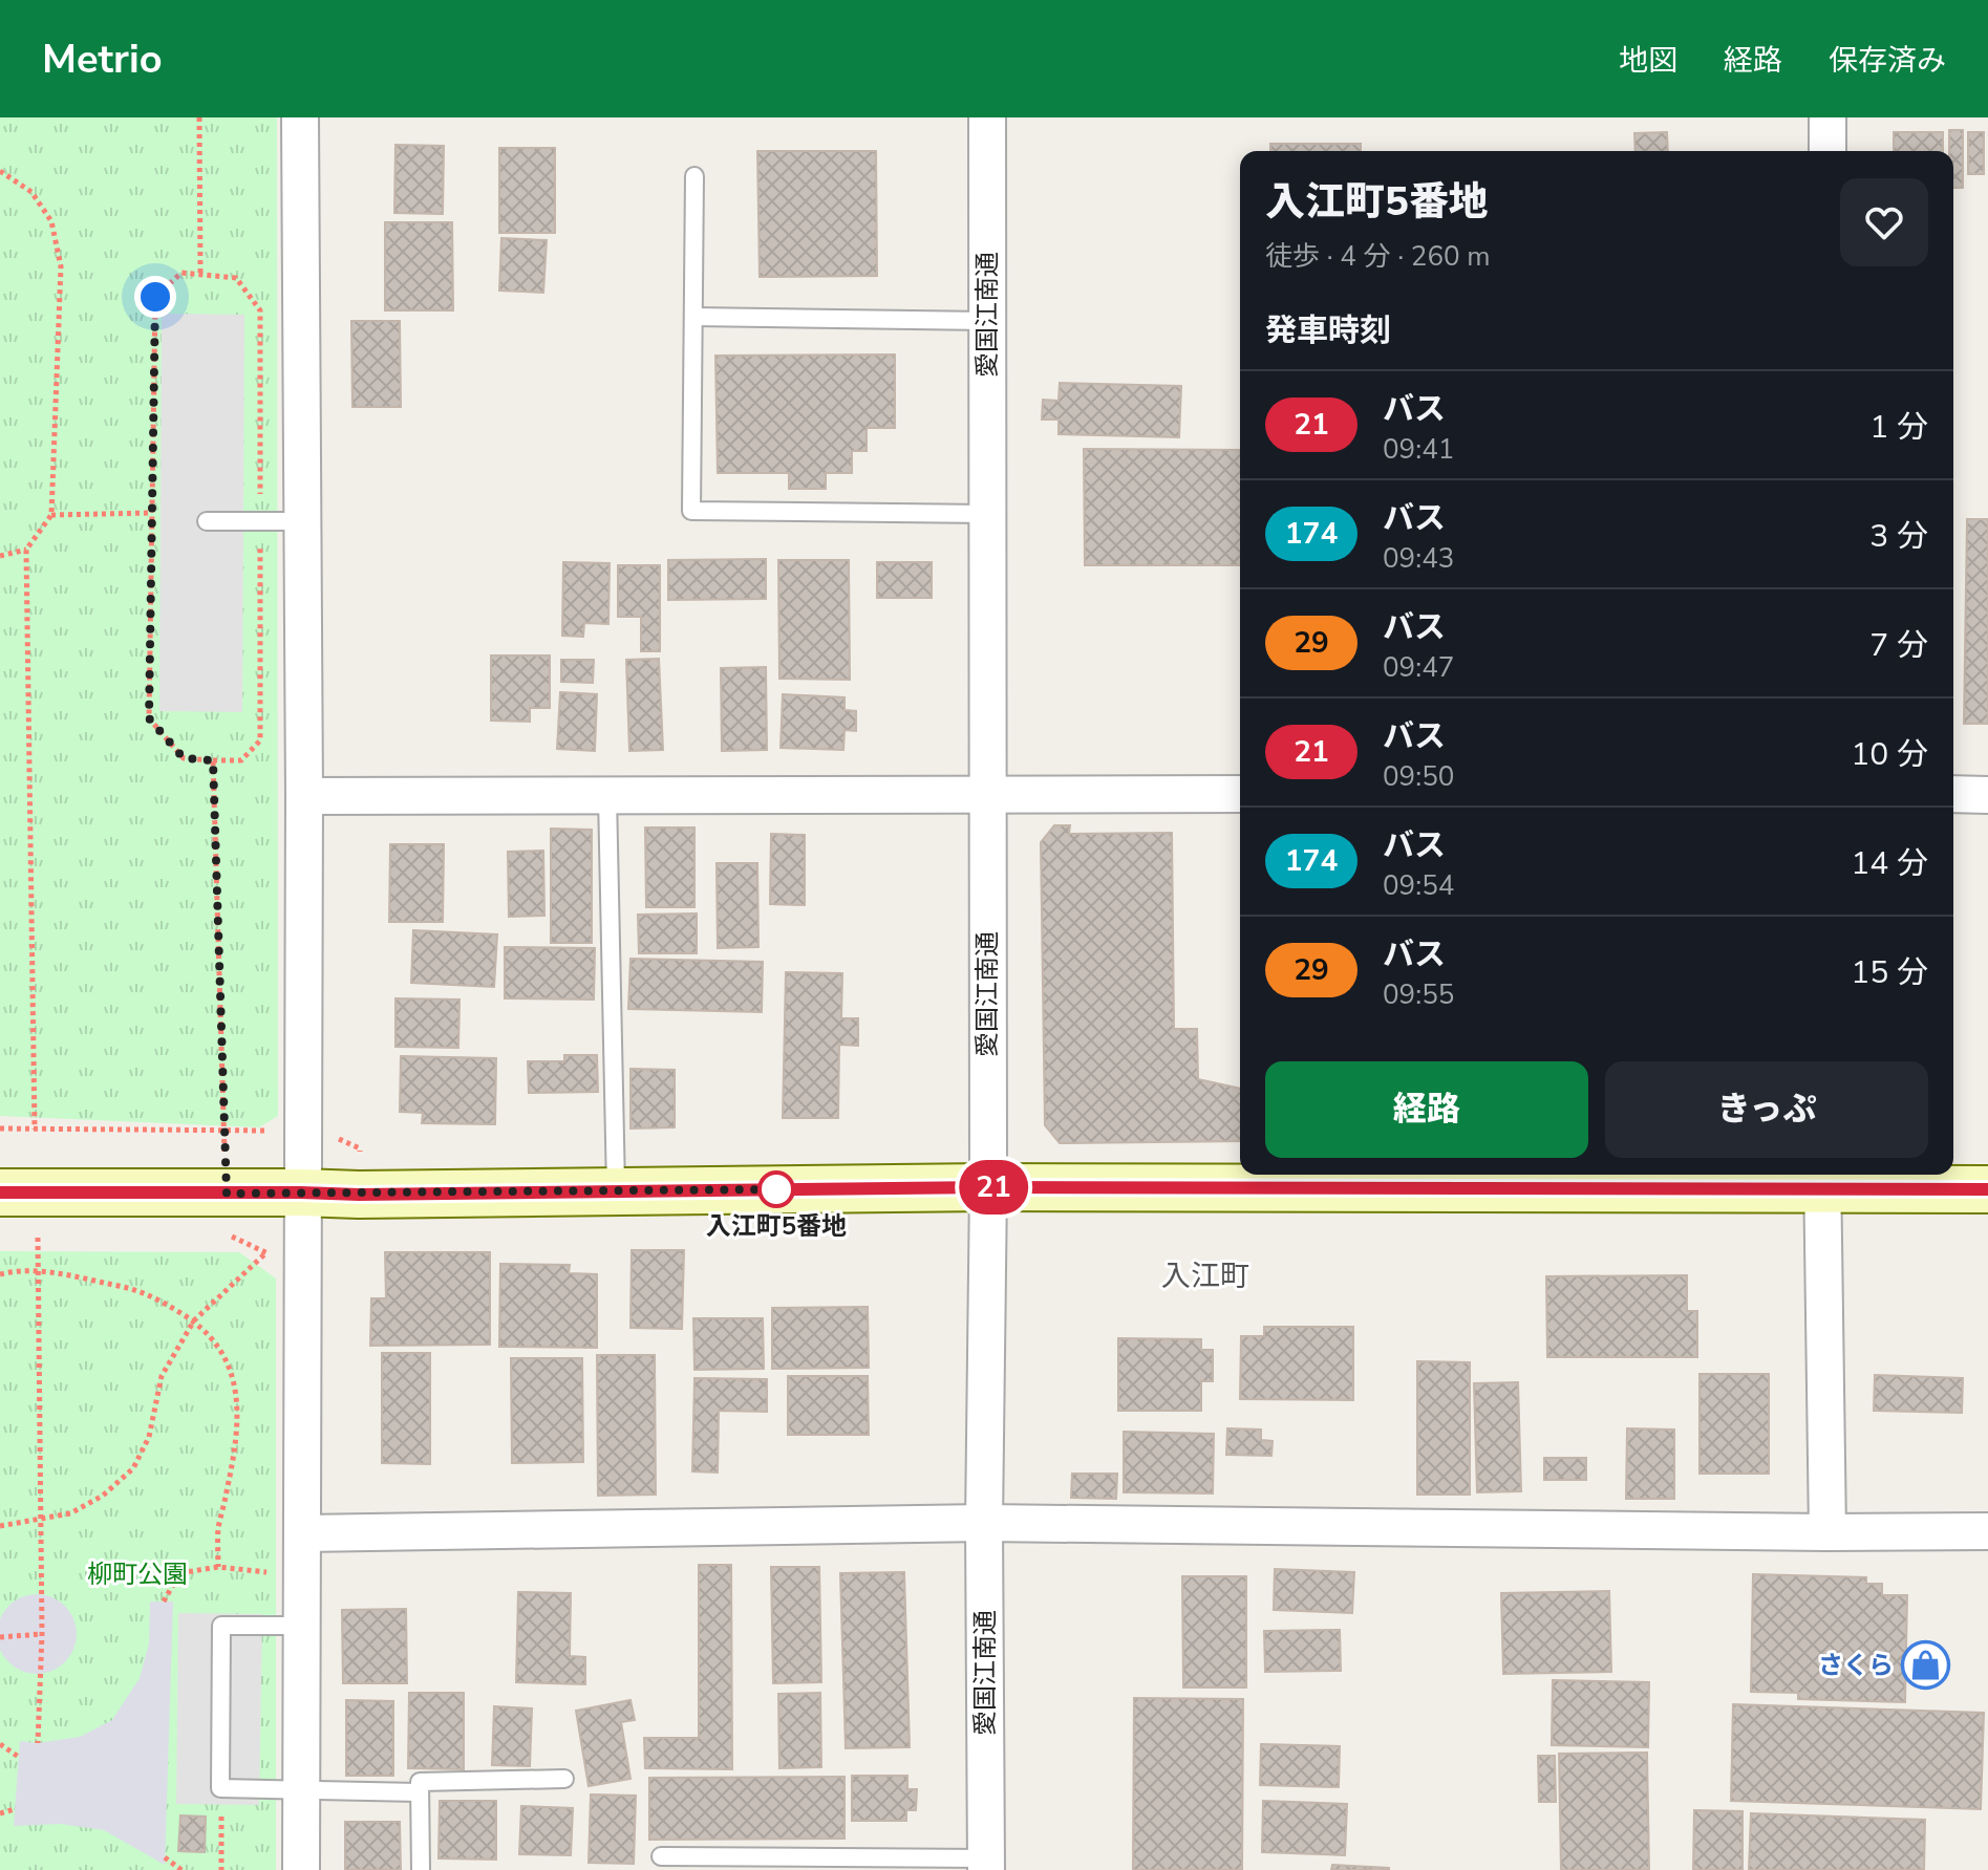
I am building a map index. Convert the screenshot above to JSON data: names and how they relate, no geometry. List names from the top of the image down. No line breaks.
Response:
{"streets":{"street":["愛国江南通"]},"districts":["入江町"],"parks":["柳町公園"],"places":{"other":["入江町5番地"],"shop":["さくら"]},"lines":["bus line 21"],"page":{"header":"Metrio","nav":["地図","経路","保存済み"],"on_map":"21","heading":[["入江町5番地","徒歩 · 4 分 · 260 m"],"発車時刻"],"list":[{"mark":"21","name":"バス","note":"09:41","value":"1 分"},{"mark":"174","name":"バス","note":"09:43","value":"3 分"},{"mark":"29","name":"バス","note":"09:47","value":"7 分"},{"mark":"21","name":"バス","note":"09:50","value":"10 分"},{"mark":"174","name":"バス","note":"09:54","value":"14 分"},{"mark":"29","name":"バス","note":"09:55","value":"15 分"}],"buttons":["経路","きっぷ"]}}
